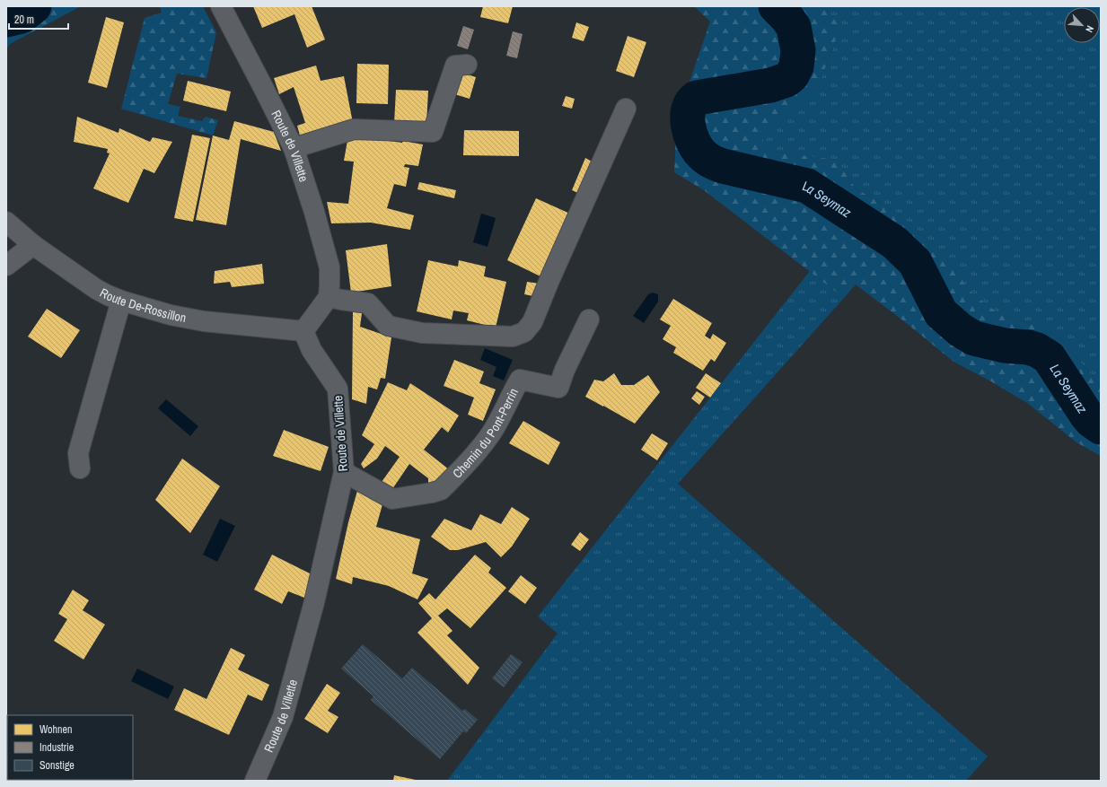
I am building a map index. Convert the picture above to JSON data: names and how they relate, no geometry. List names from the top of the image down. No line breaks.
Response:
{"streets":{"street":["Route de Villette","Route De-Rossillon","Chemin du Pont-Perrin"]},"crossings":[["Route de Villette","Route De-Rossillon"],["Route de Villette","Chemin du Pont-Perrin"]],"water":["La Seymaz"],"legend":["Wohnen","Industrie","Sonstige"],"scale_bar":"20 m","north":"bottom right"}
